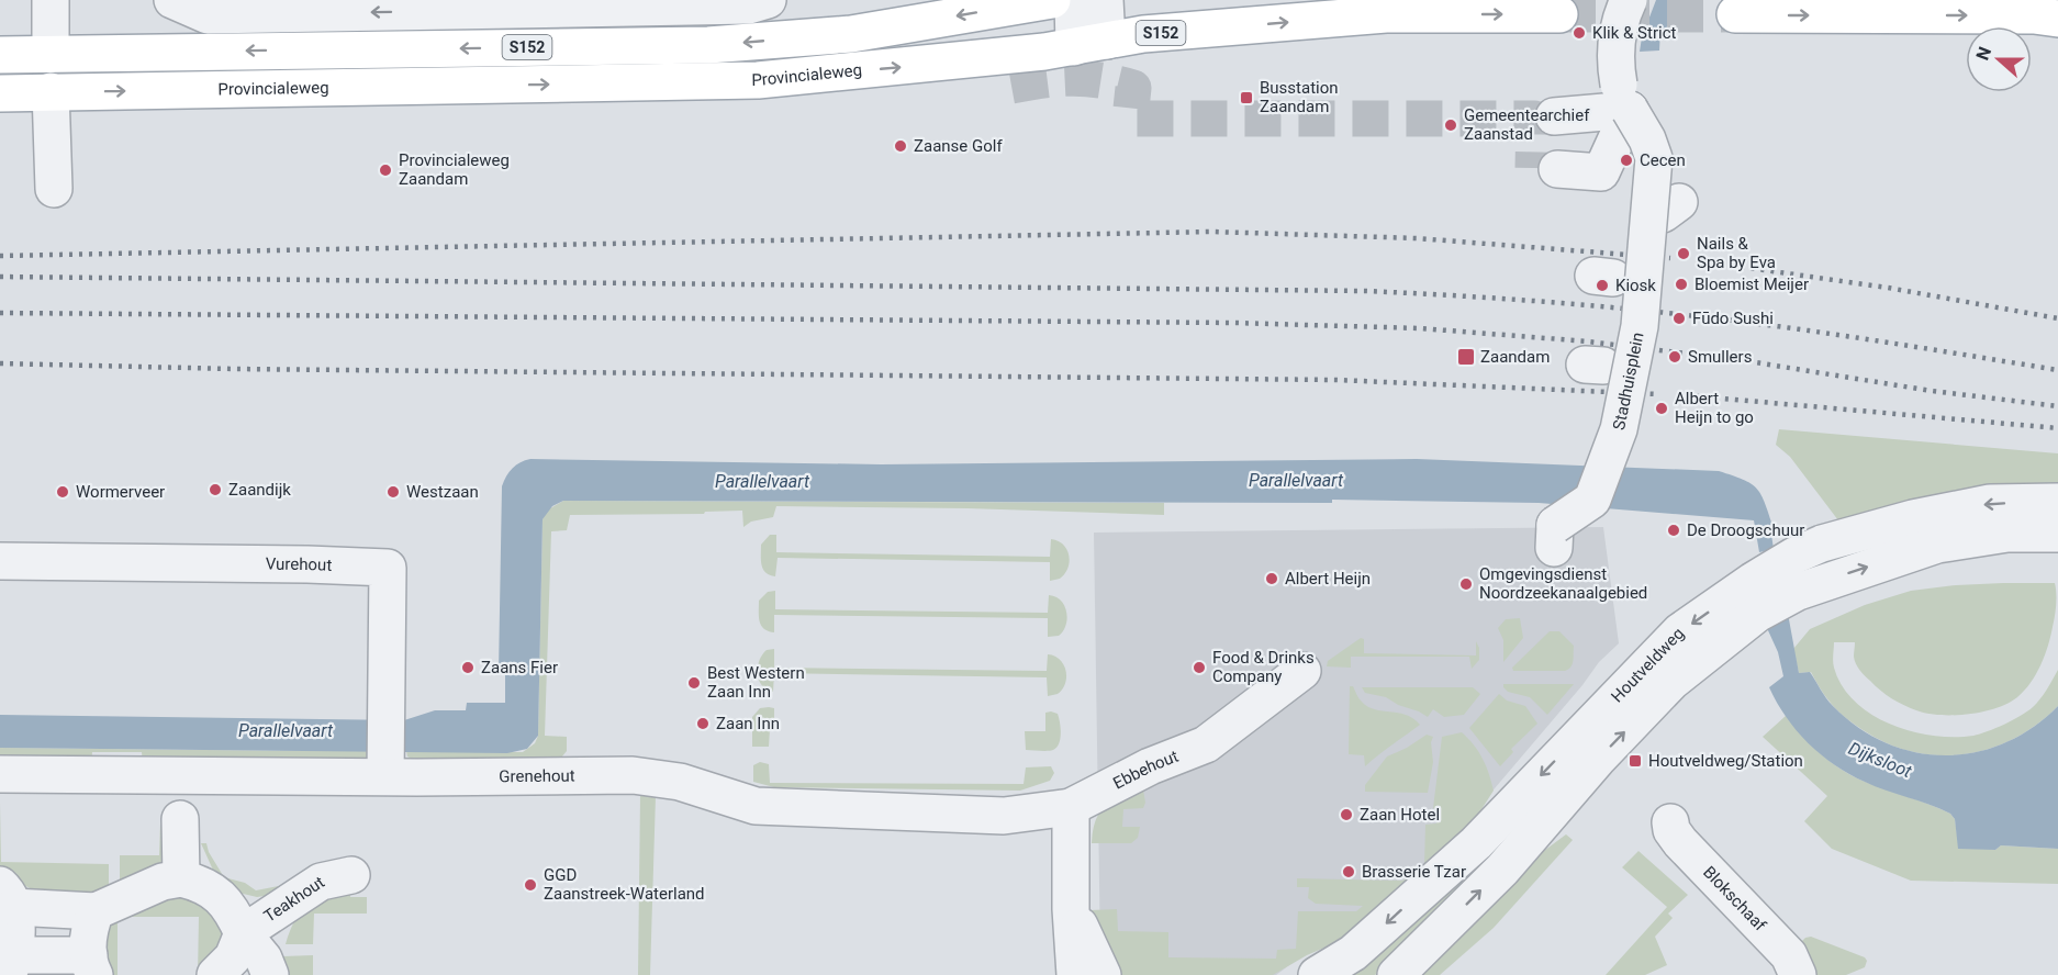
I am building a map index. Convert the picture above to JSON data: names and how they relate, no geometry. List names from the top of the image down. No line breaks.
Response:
{"streets":{"main road":["S152","Provincialeweg"],"street":["Stadhuisplein","Vurehout","Houtveldweg","Ebbehout","Grenehout","Blokschaaf","Teakhout"]},"crossings":[["Vurehout","Grenehout"],["Ebbehout","Grenehout"]],"water":["Parallelvaart","Dijksloot"],"places":{"other":["Klik & Strict","Gemeentearchief Zaanstad","Zaanse Golf","Cecen","Provincialeweg Zaandam","Nails & Spa by Eva","Bloemist Meijer","Kiosk","Fūdo Sushi","Smullers","Albert Heijn to go","Zaandijk","Wormerveer","Westzaan","De Droogschuur","Albert Heijn","Omgevingsdienst Noordzeekanaalgebied","Zaans Fier","Food & Drinks Company","Best Western Zaan Inn","Zaan Inn","Zaan Hotel","Brasserie Tzar","GGD Zaanstreek-Waterland"],"transit":["Busstation Zaandam","Zaandam","Houtveldweg/Station"]},"north":"left"}
